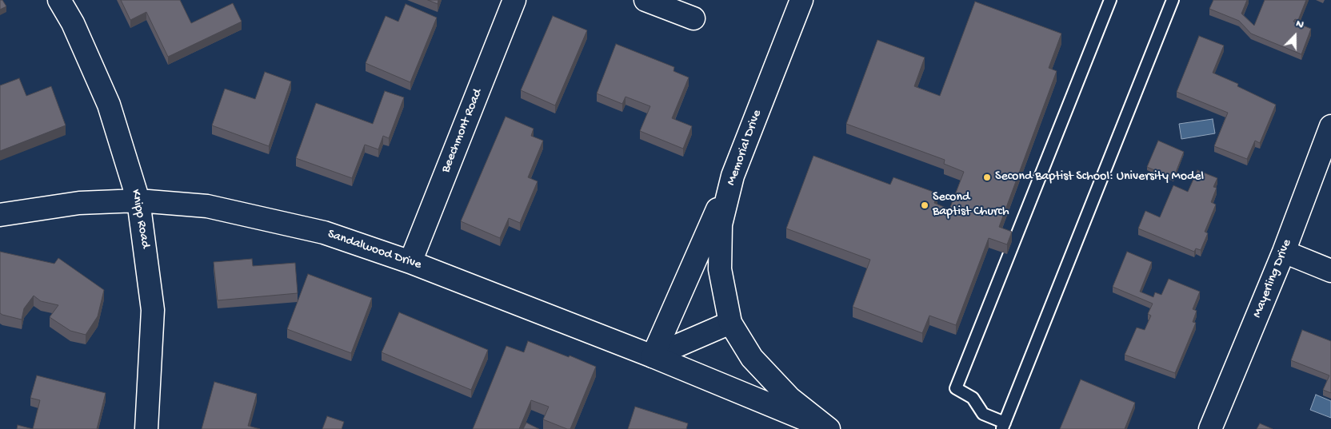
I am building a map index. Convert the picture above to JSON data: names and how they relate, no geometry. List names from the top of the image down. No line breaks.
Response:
{"streets":{"street":["Beechmont Road","Memorial Drive","Knipp Road","Sandalwood Drive","Mayerling Drive"]},"crossings":[["Beechmont Road","Sandalwood Drive"],["Memorial Drive","Sandalwood Drive"],["Knipp Road","Sandalwood Drive"]],"places":["Second Baptist School: University Model","Second Baptist Church"],"north":"top"}
